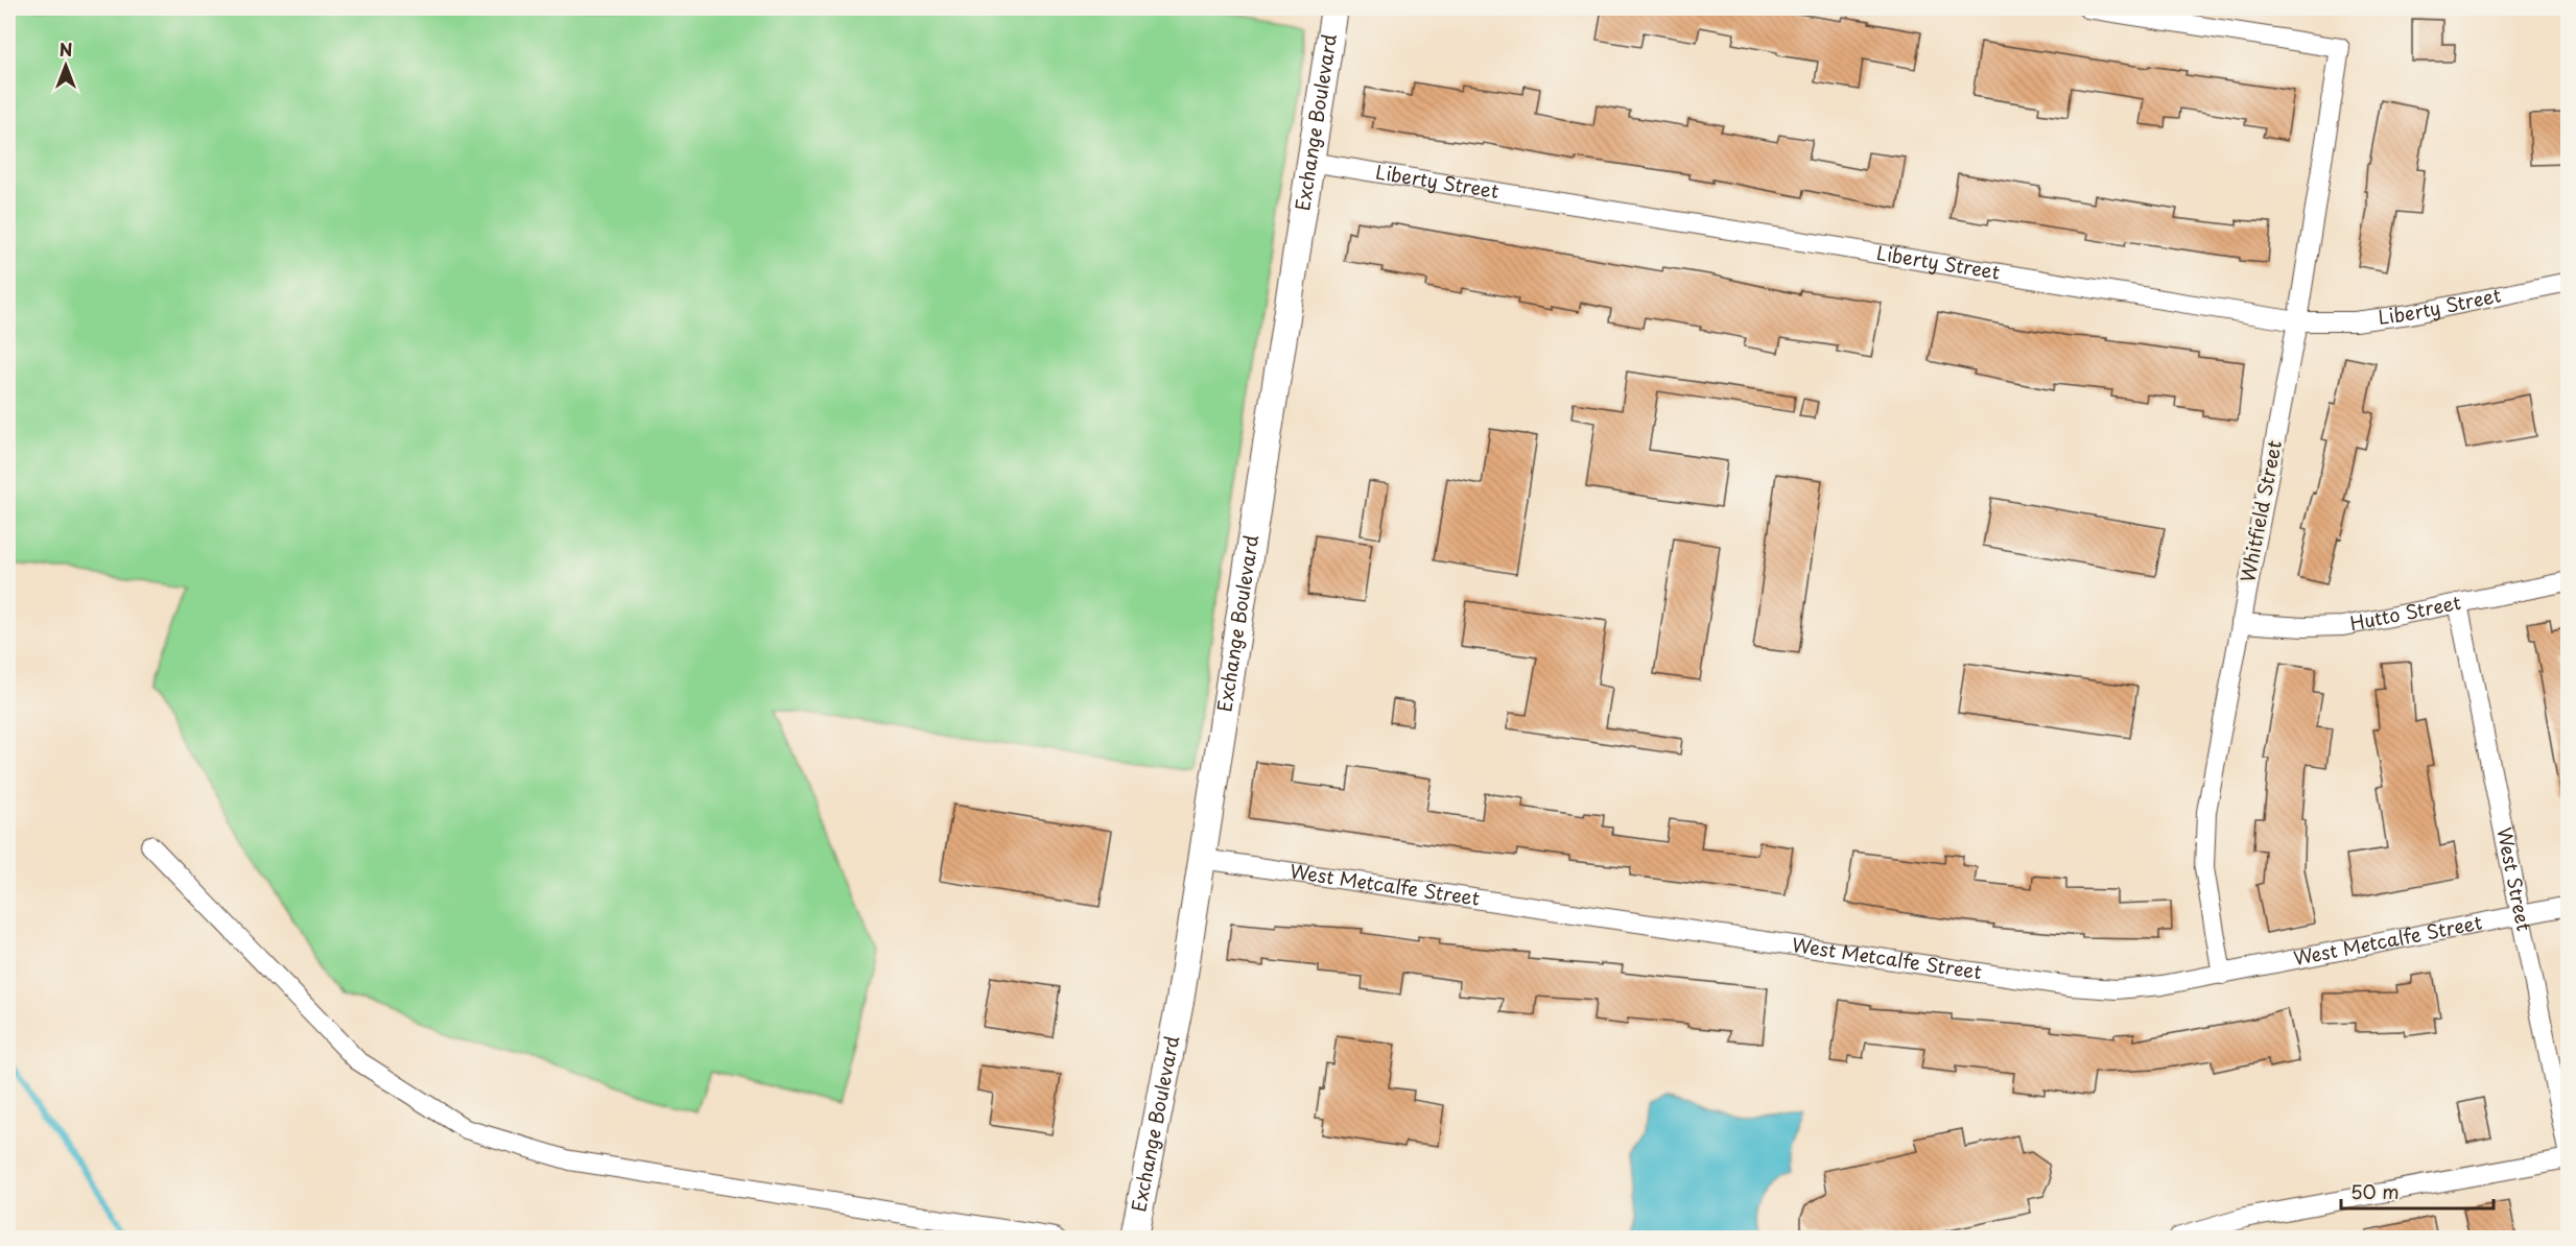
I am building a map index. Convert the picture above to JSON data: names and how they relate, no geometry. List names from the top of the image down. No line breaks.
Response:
{"streets":{"street":["Exchange Boulevard","Liberty Street","Whitfield Street","Hutto Street","West Street","West Metcalfe Street"]},"crossings":[["Exchange Boulevard","Liberty Street"],["Exchange Boulevard","West Metcalfe Street"],["Liberty Street","Whitfield Street"],["Whitfield Street","Hutto Street"],["Whitfield Street","West Metcalfe Street"],["Hutto Street","West Street"],["West Street","West Metcalfe Street"]],"scale_bar":"50 m","north":"top"}
